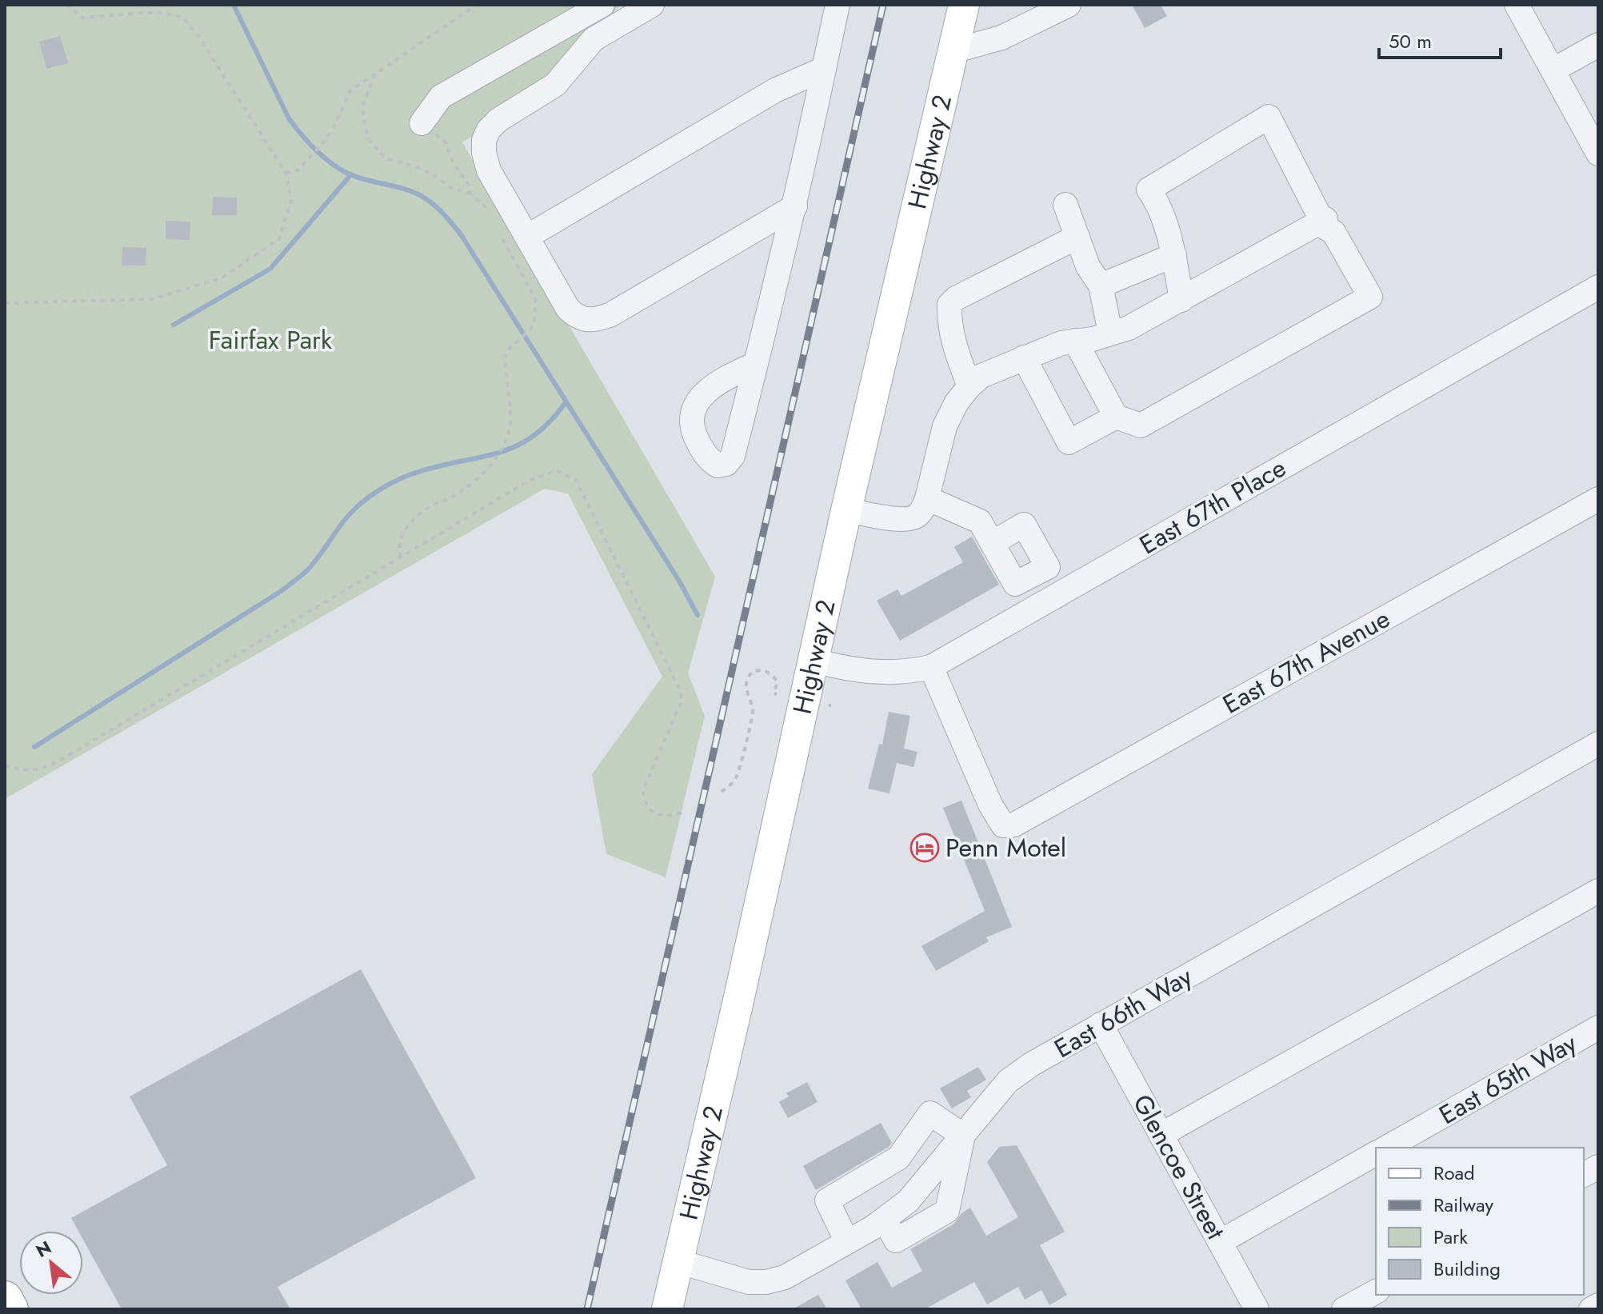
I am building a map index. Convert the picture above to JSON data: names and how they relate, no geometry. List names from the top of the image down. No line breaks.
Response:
{"streets":{"main road":["Highway 2"],"street":["East 67th Place","East 67th Avenue","East 66th Way","East 65th Way","Glencoe Street"]},"crossings":[["Highway 2","East 67th Place"],["Highway 2","East 66th Way"],["East 67th Place","East 67th Avenue"],["East 66th Way","Glencoe Street"]],"parks":["Fairfax Park"],"places":{"hotel":["Penn Motel"]},"legend":["Road","Railway","Park","Building"],"scale_bar":"50 m","north":"top left"}
